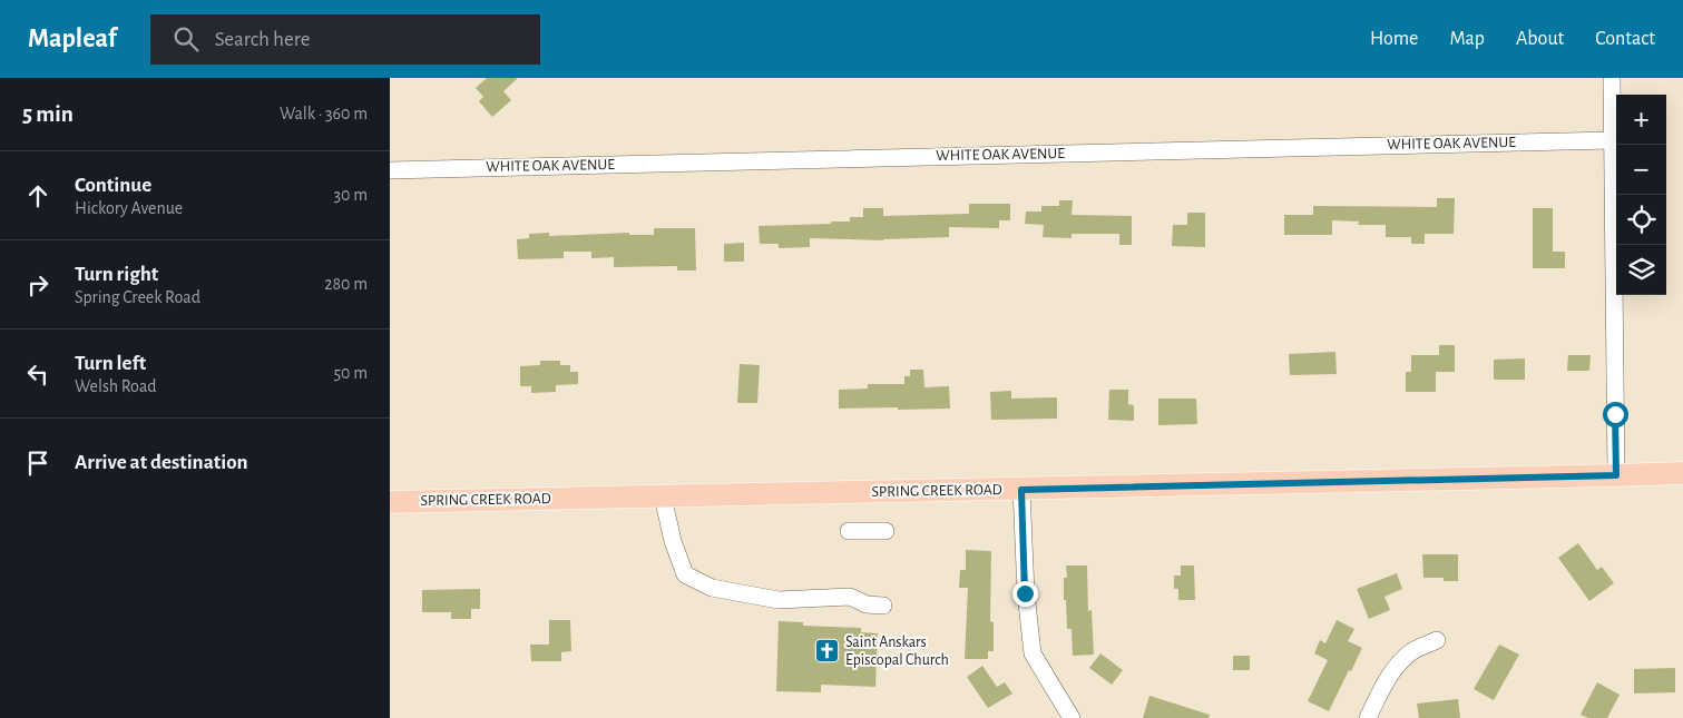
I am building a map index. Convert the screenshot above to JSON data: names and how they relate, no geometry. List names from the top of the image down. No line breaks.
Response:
{"streets":{"main road":["SPRING CREEK ROAD"],"street":["WHITE OAK AVENUE"]},"places":{"church":["Saint Anskars Episcopal Church"]},"page":{"header":"Mapleaf","search":"Search here","nav":["Home","Map","About","Contact"],"heading":["5 min","Walk · 360 m"],"map_buttons":["+","−"],"list":[["Continue","Hickory Avenue","30 m"],["Turn right","Spring Creek Road","280 m"],["Turn left","Welsh Road","50 m"],"Arrive at destination"]}}
